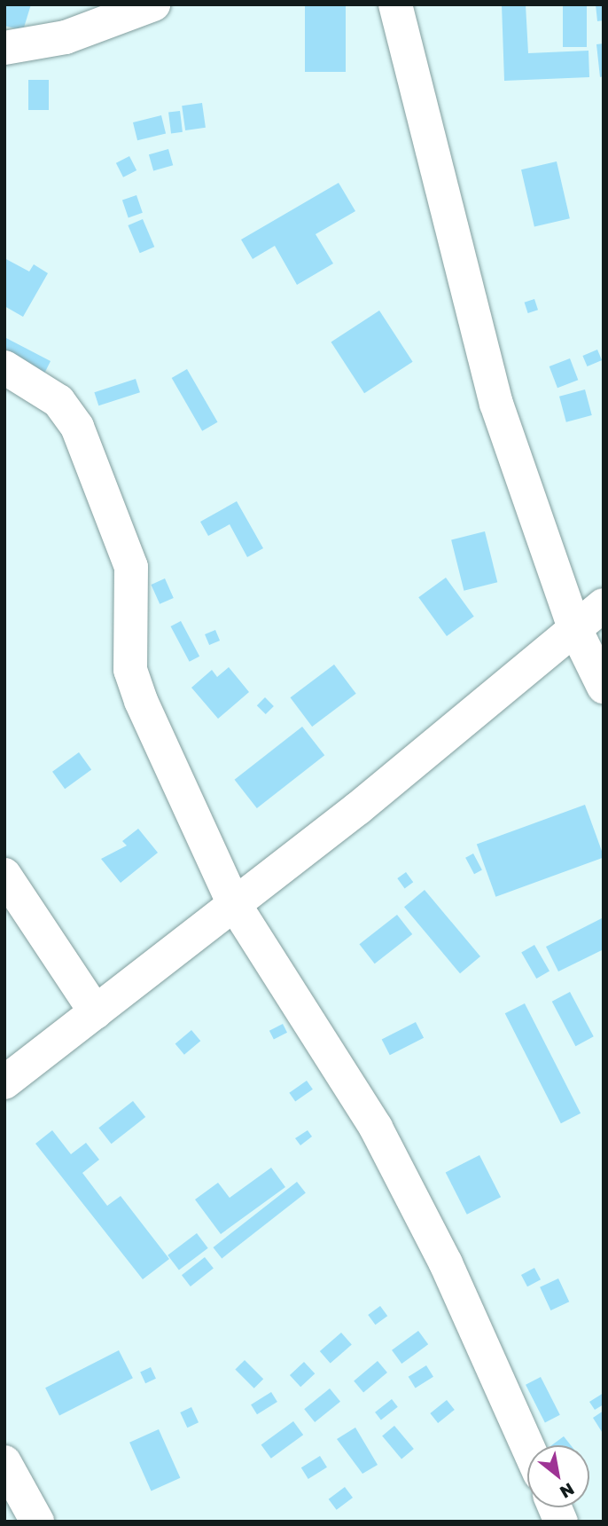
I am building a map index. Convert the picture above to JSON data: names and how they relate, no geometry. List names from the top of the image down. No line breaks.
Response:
{"north":"bottom right"}
